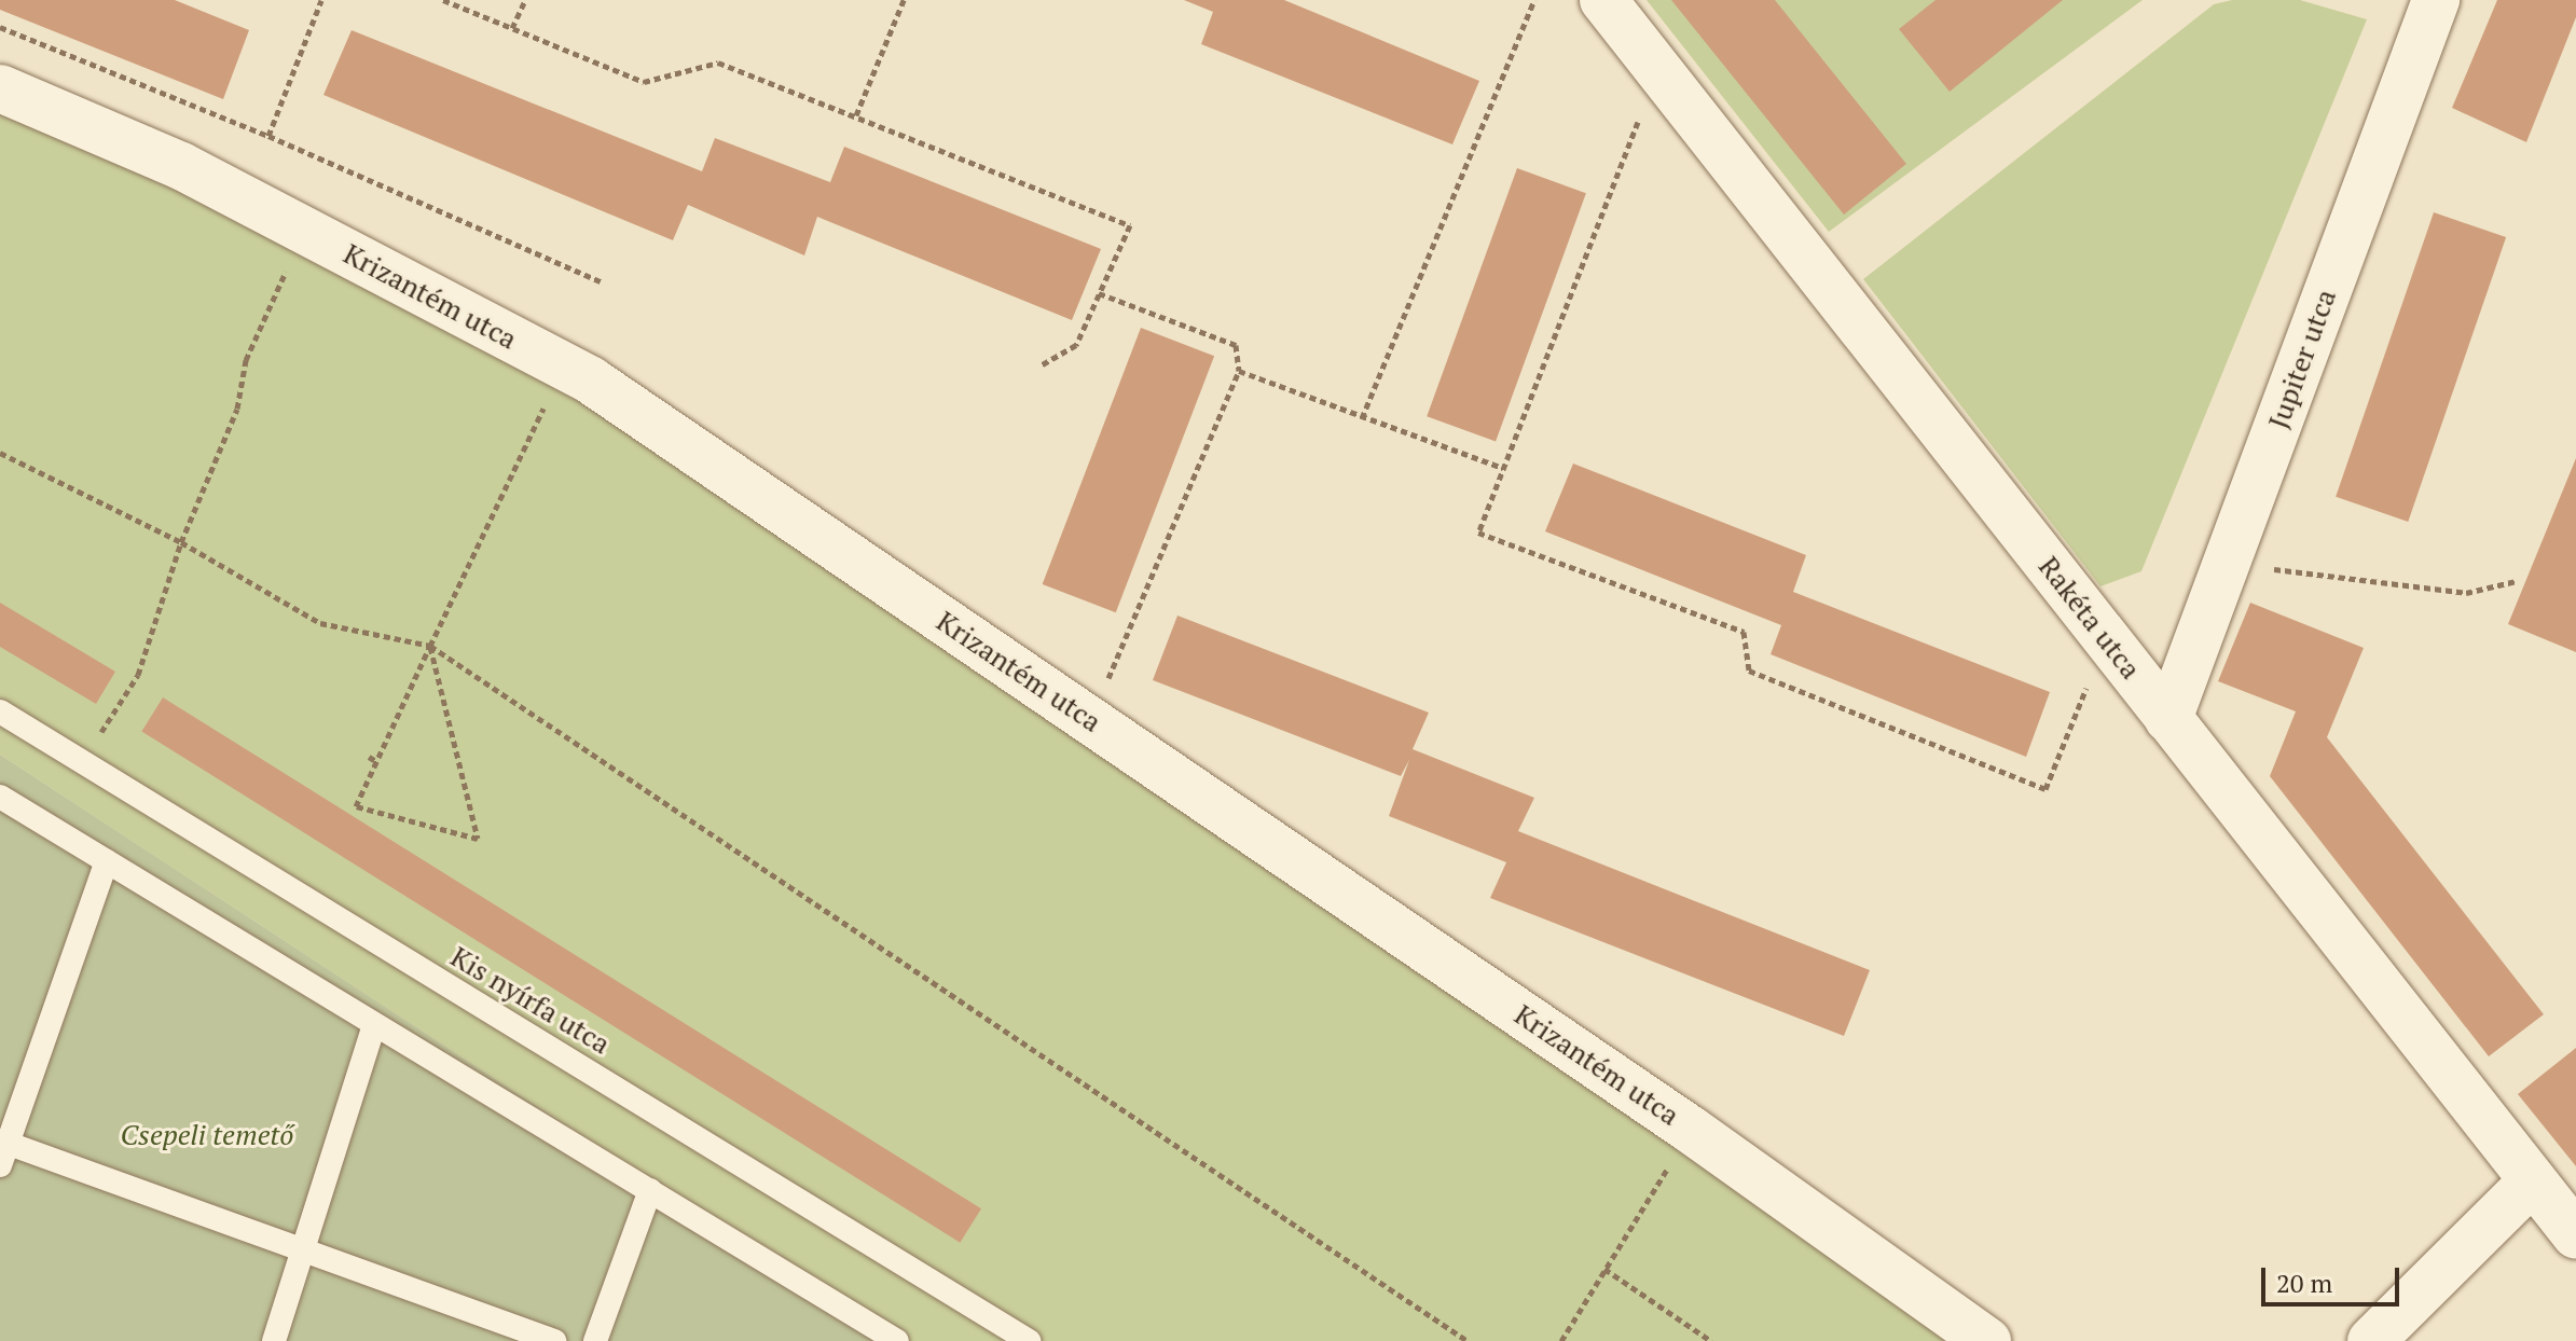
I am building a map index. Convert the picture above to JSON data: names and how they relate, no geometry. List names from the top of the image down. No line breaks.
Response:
{"streets":{"street":["Krizantém utca","Jupiter utca","Rakéta utca"],"lane":["Kis nyírfa utca"]},"crossings":[["Jupiter utca","Rakéta utca"]],"parks":["Csepeli temető"],"scale_bar":"20 m"}
